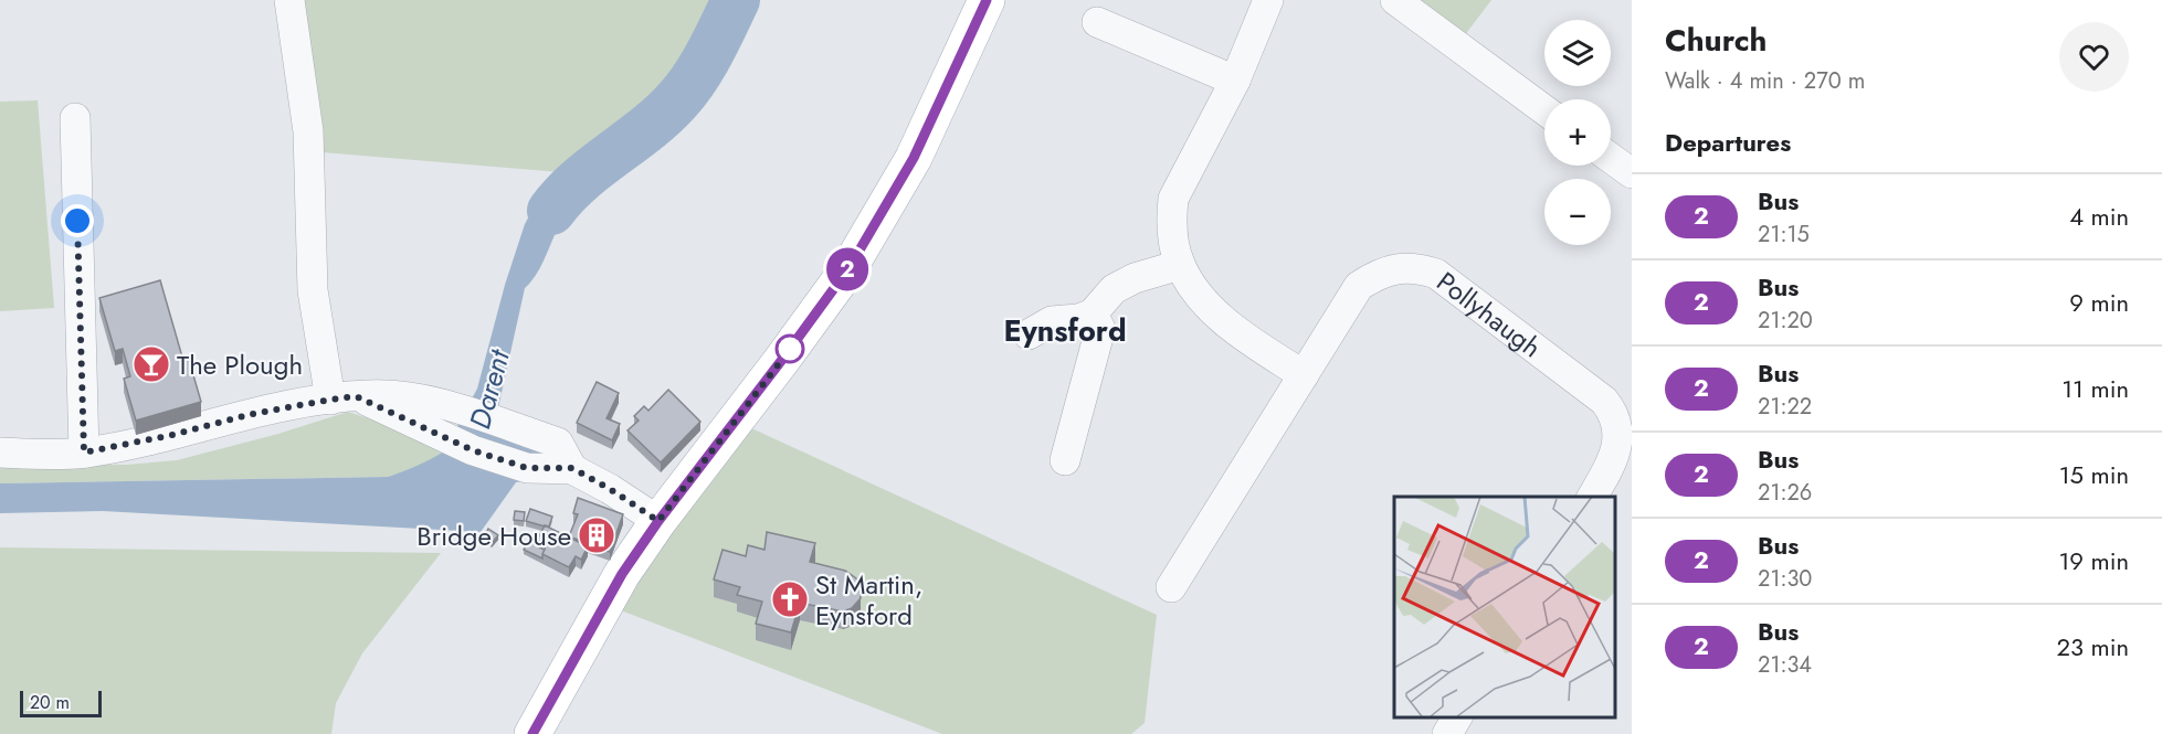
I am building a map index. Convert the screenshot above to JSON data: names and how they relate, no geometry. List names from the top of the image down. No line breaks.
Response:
{"streets":{"street":["Pollyhaugh"]},"districts":["Eynsford"],"water":["Darent"],"places":{"bar":["The Plough"],"building":["Bridge House"],"church":["St Martin, Eynsford"]},"lines":["bus line 2"],"scale_bar":"20 m","page":{"on_map":"2","heading":[["Church","Walk · 4 min · 270 m"],"Departures"],"map_buttons":["+","−"],"list":[{"mark":"2","name":"Bus","note":"21:15","value":"4 min"},{"mark":"2","name":"Bus","note":"21:20","value":"9 min"},{"mark":"2","name":"Bus","note":"21:22","value":"11 min"},{"mark":"2","name":"Bus","note":"21:26","value":"15 min"},{"mark":"2","name":"Bus","note":"21:30","value":"19 min"},{"mark":"2","name":"Bus","note":"21:34","value":"23 min"}],"scale":"20 m"}}
